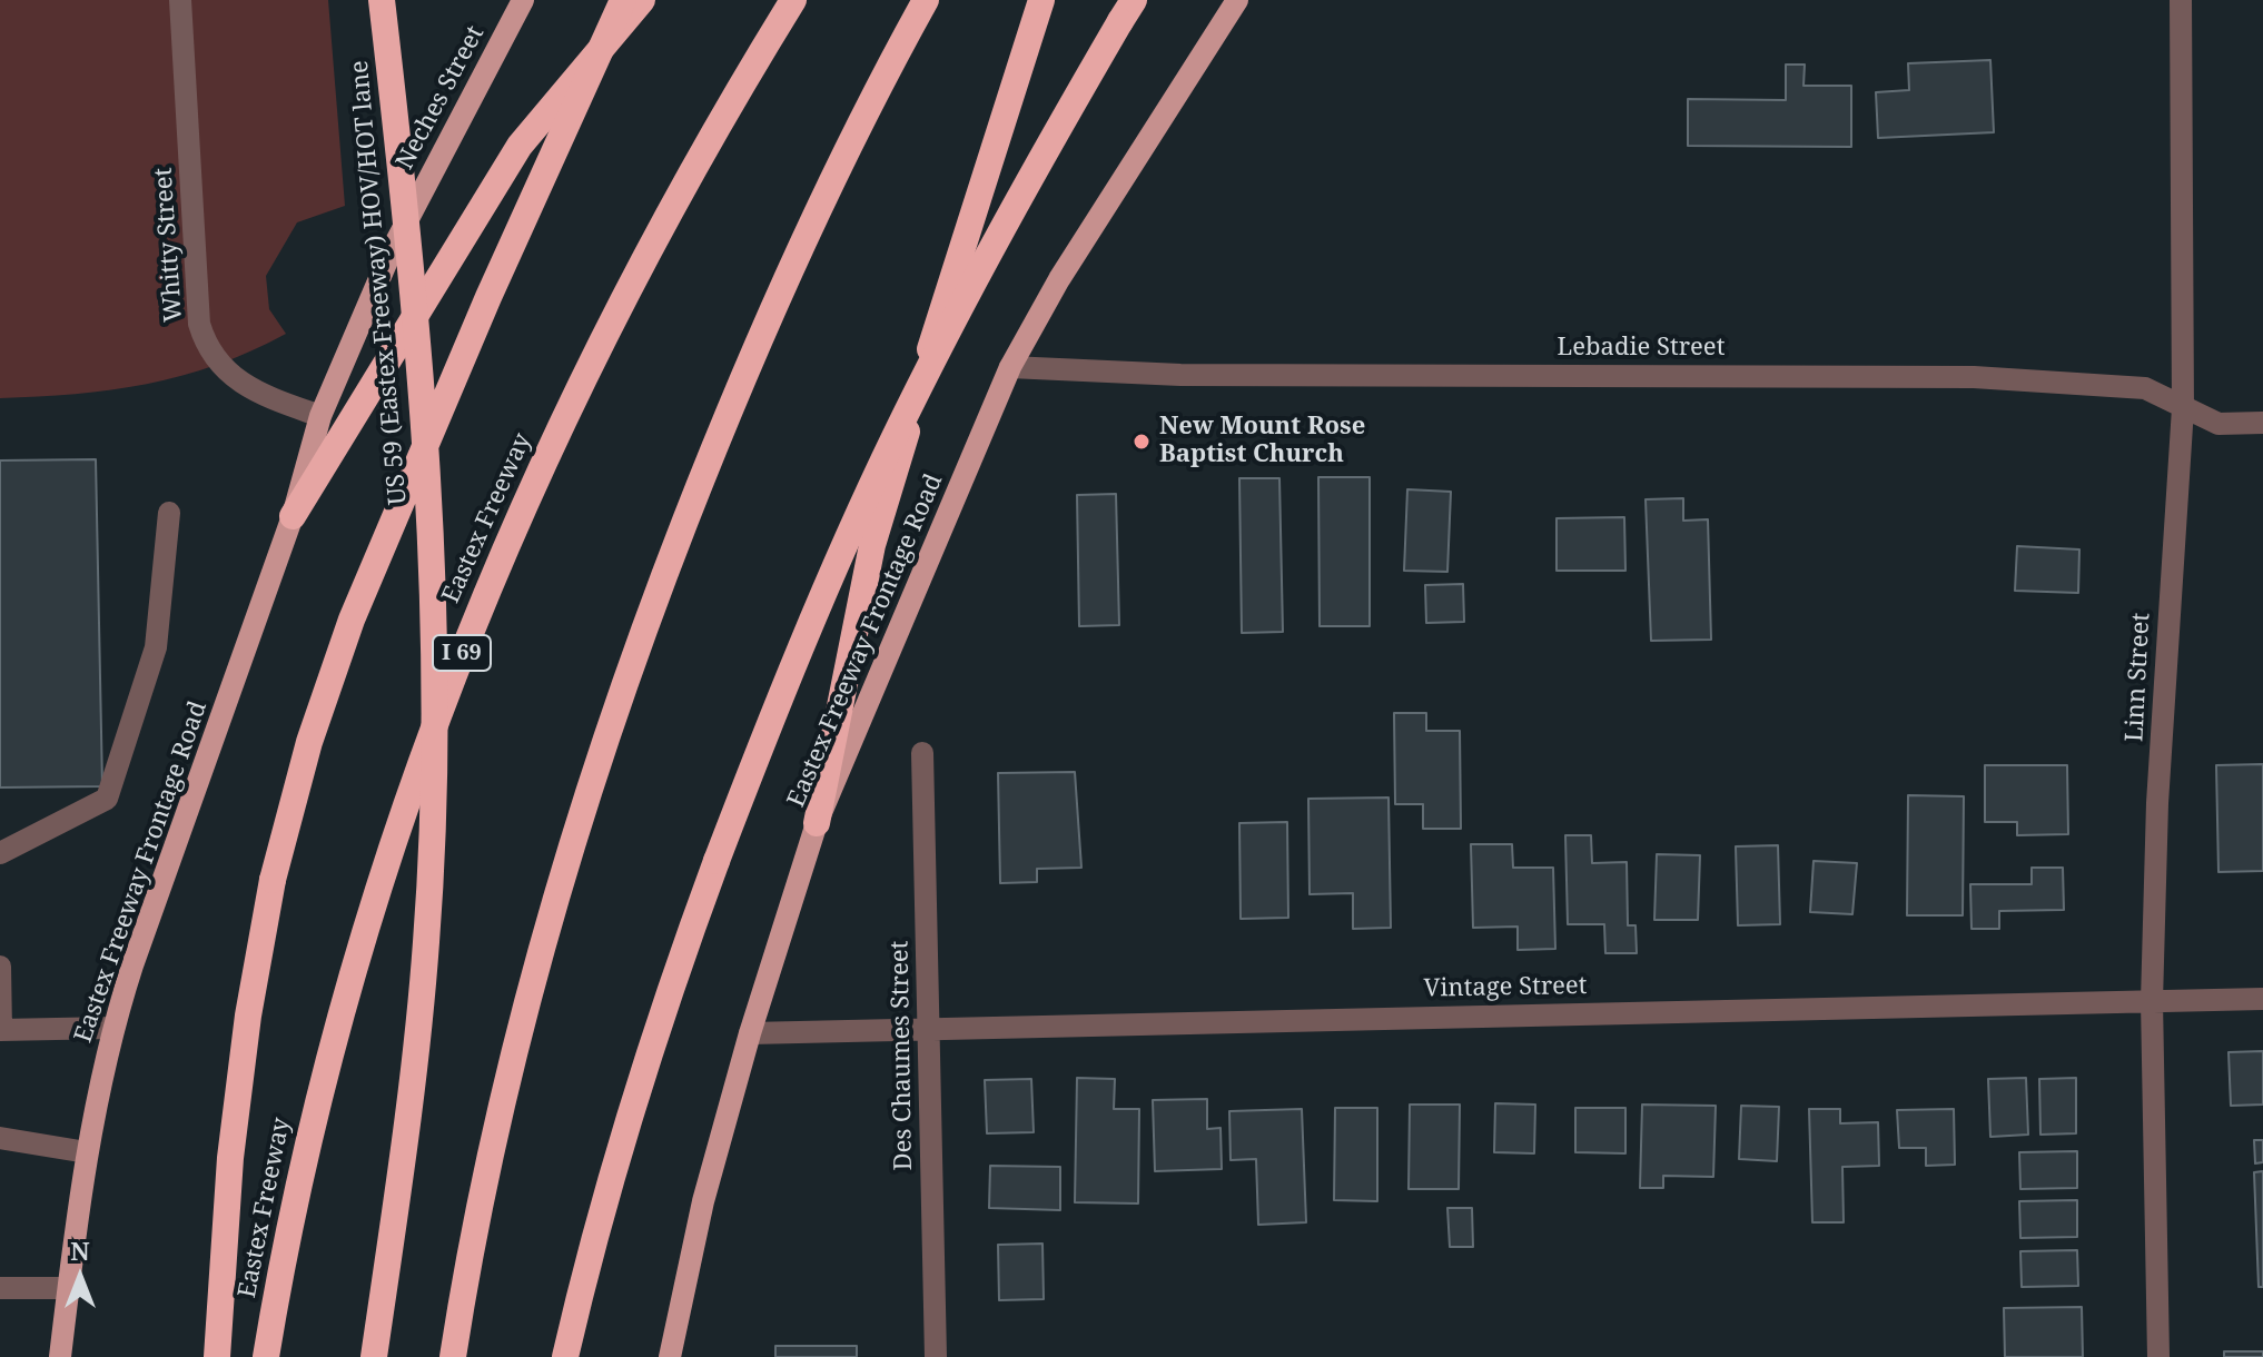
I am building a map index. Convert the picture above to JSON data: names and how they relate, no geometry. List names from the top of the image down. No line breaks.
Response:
{"streets":{"highway":["US 59 (Eastex Freeway) HOV/HOT lane","Eastex Freeway","I 69"],"main road":["Neches Street","Eastex Freeway Frontage Road"],"street":["Whitty Street","Lebadie Street","Linn Street","Vintage Street","Des Chaumes Street"]},"crossings":[["Neches Street","Whitty Street"],["Neches Street","Eastex Freeway Frontage Road"],["Whitty Street","Eastex Freeway Frontage Road"],["Lebadie Street","Eastex Freeway Frontage Road"],["Lebadie Street","Linn Street"],["Eastex Freeway Frontage Road","Vintage Street"],["Linn Street","Vintage Street"],["Vintage Street","Des Chaumes Street"]],"places":["New Mount Rose Baptist Church"],"north":"top"}
